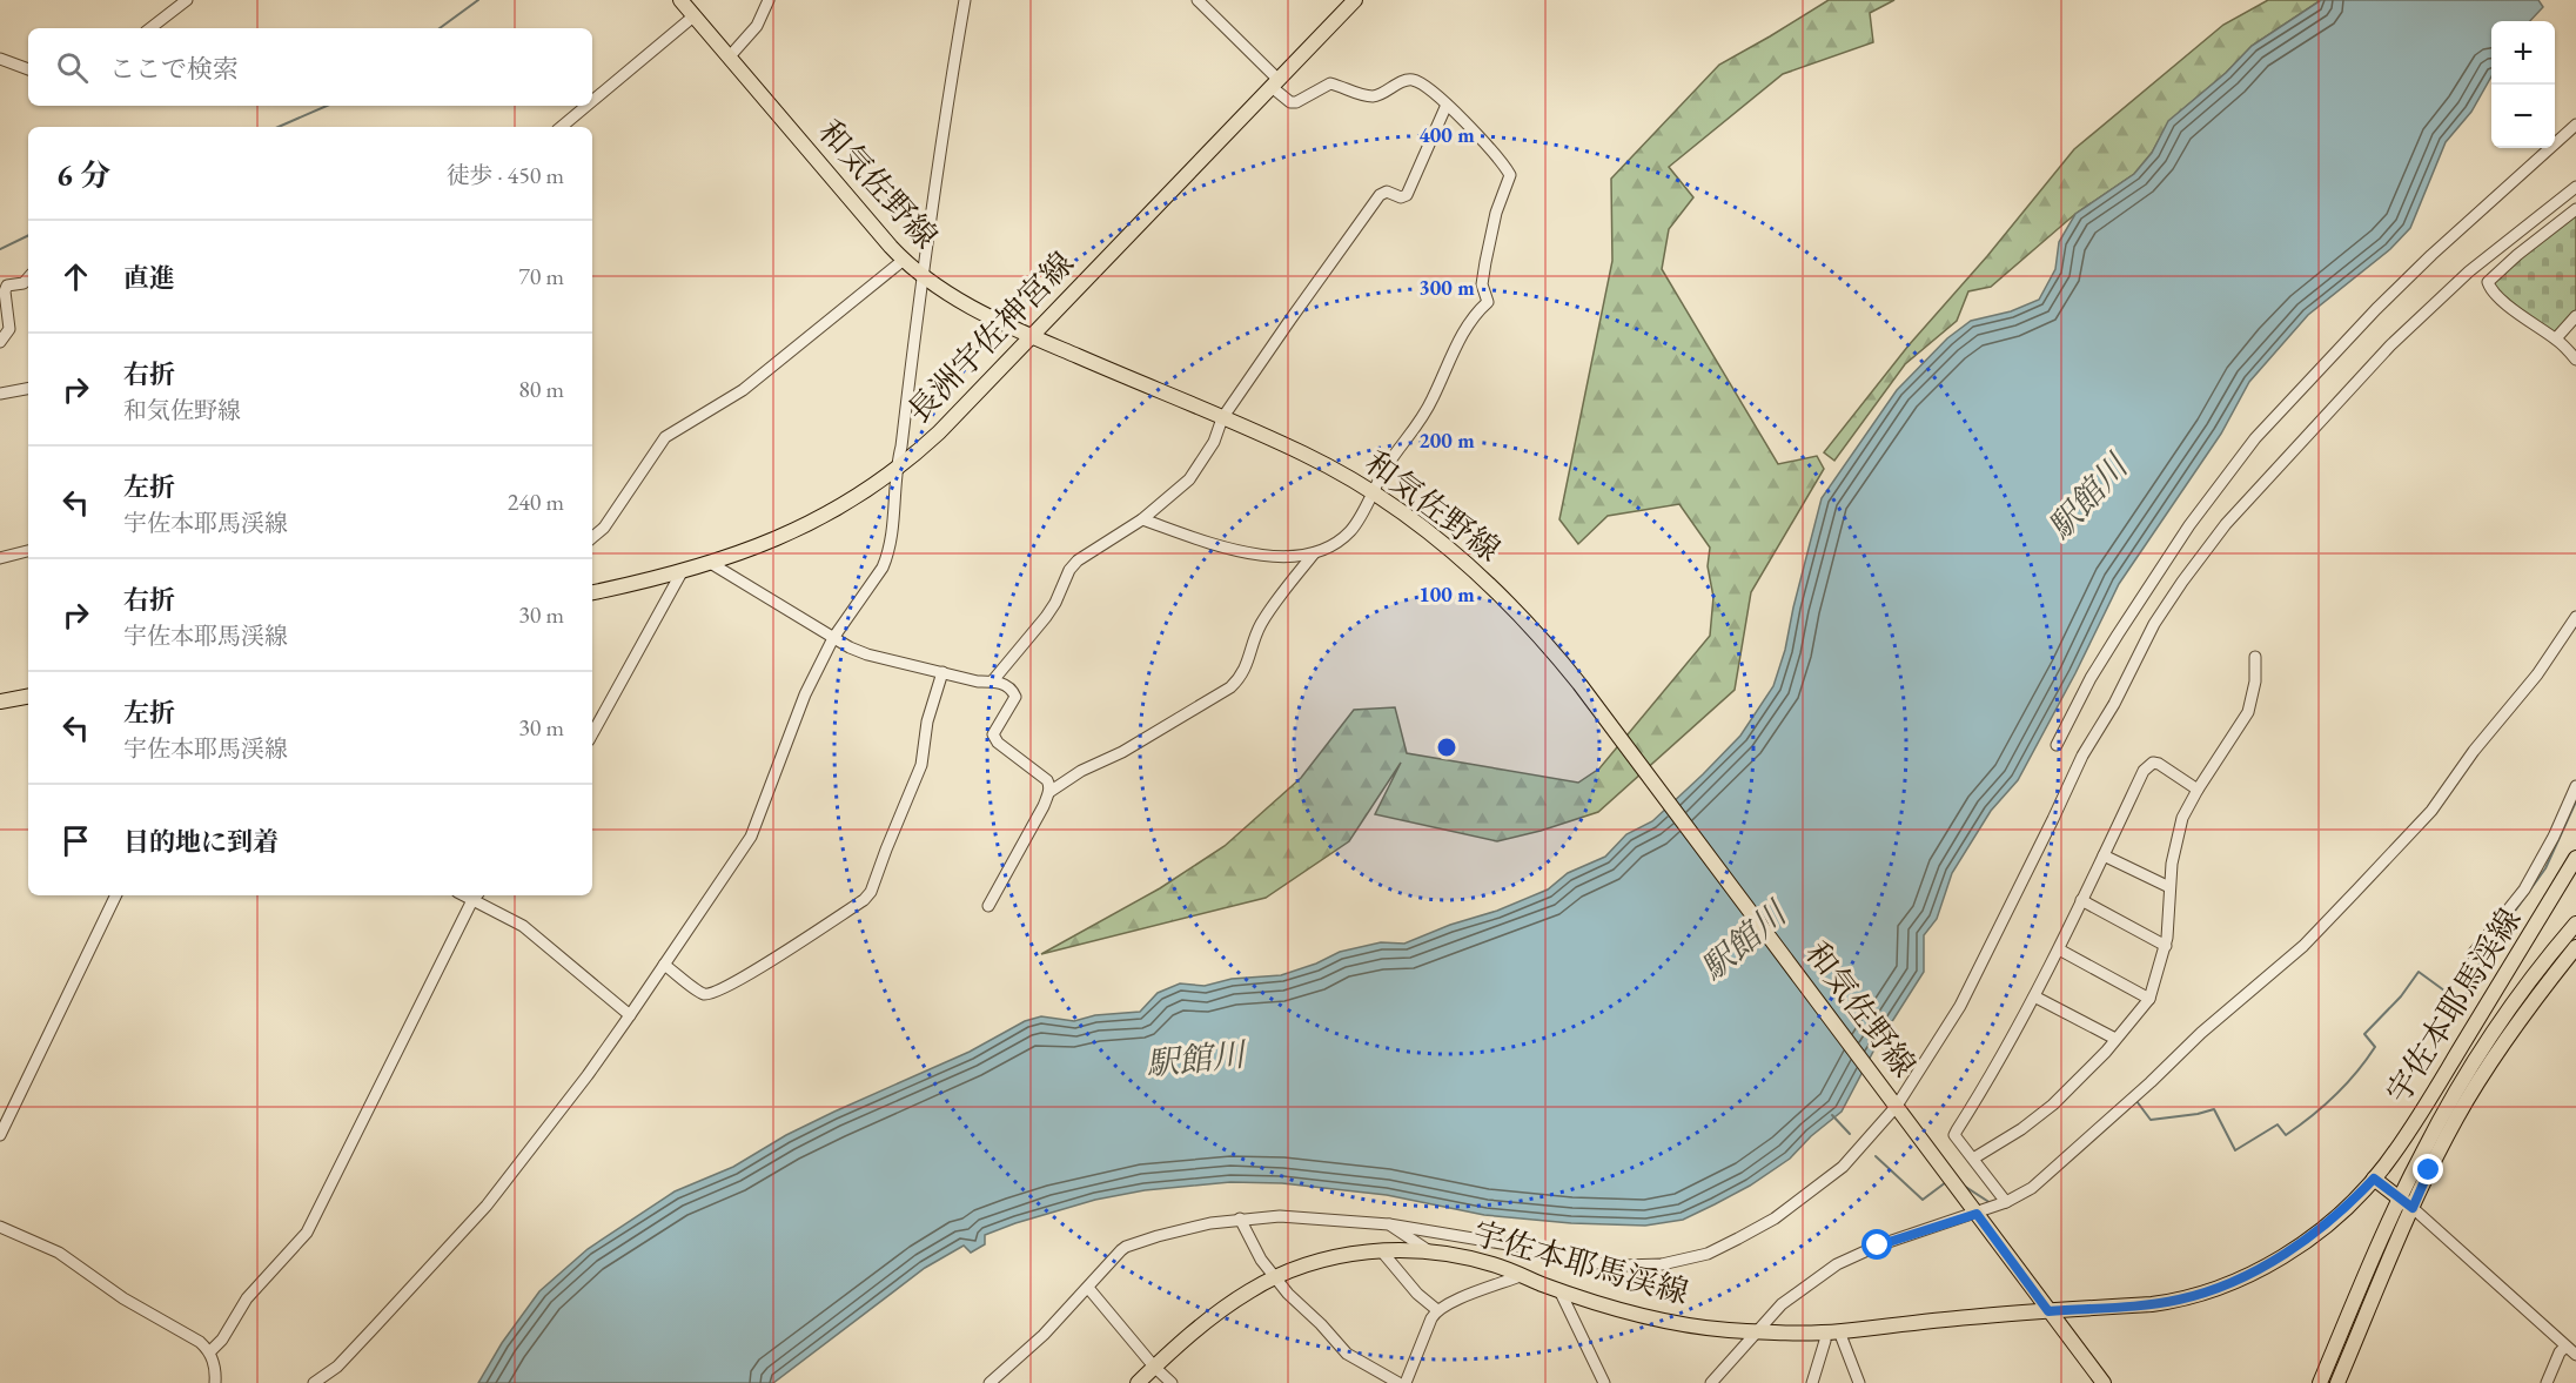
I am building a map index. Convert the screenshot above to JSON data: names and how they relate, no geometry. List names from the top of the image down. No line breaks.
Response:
{"streets":{"main road":["和気佐野線","長洲宇佐神宮線","宇佐本耶馬渓線"]},"crossings":[["和気佐野線","長洲宇佐神宮線"],["和気佐野線","宇佐本耶馬渓線"]],"water":["駅館川"],"page":{"map_buttons":["+","−"],"search":"ここで検索","heading":["6 分","徒歩 · 450 m"],"list":[["直進","70 m"],["右折","和気佐野線","80 m"],["左折","宇佐本耶馬渓線","240 m"],["右折","宇佐本耶馬渓線","30 m"],["左折","宇佐本耶馬渓線","30 m"],"目的地に到着"]},"rings":["400 m","300 m","200 m","100 m"]}
